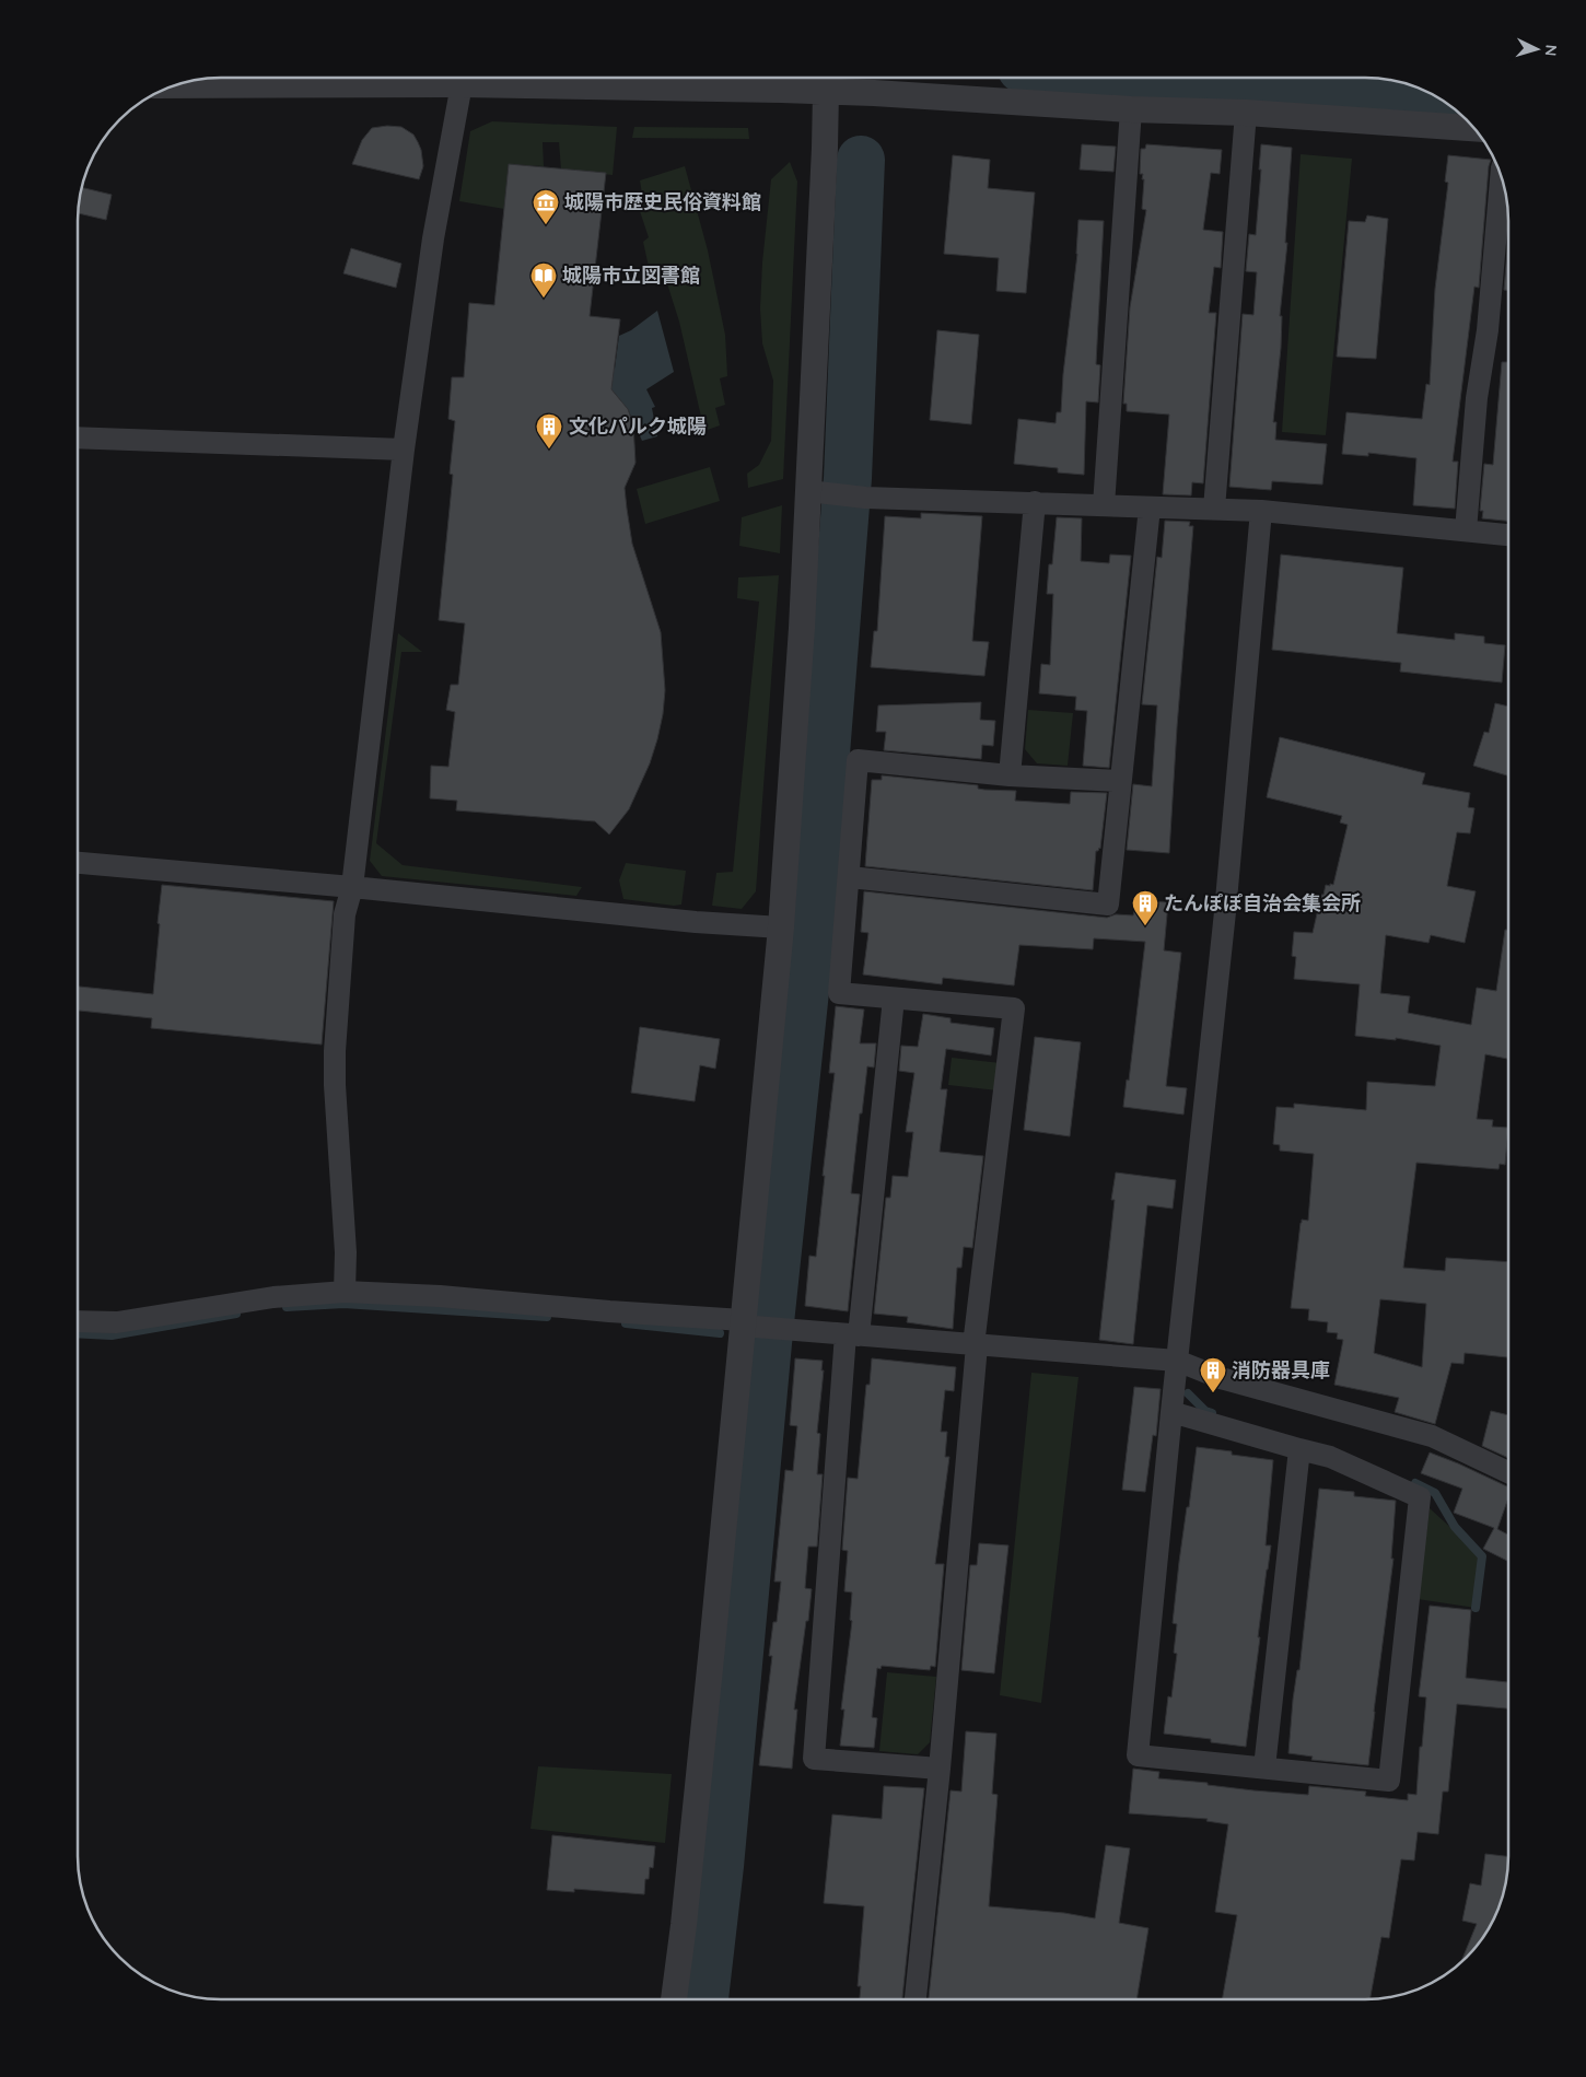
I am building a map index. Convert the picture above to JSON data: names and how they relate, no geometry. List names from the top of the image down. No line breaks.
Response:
{"places":{"museum":["城陽市歴史民俗資料館"],"library":["城陽市立図書館"],"building":["文化パルク城陽","たんぽぽ自治会集会所","消防器具庫"]},"north":"right"}
